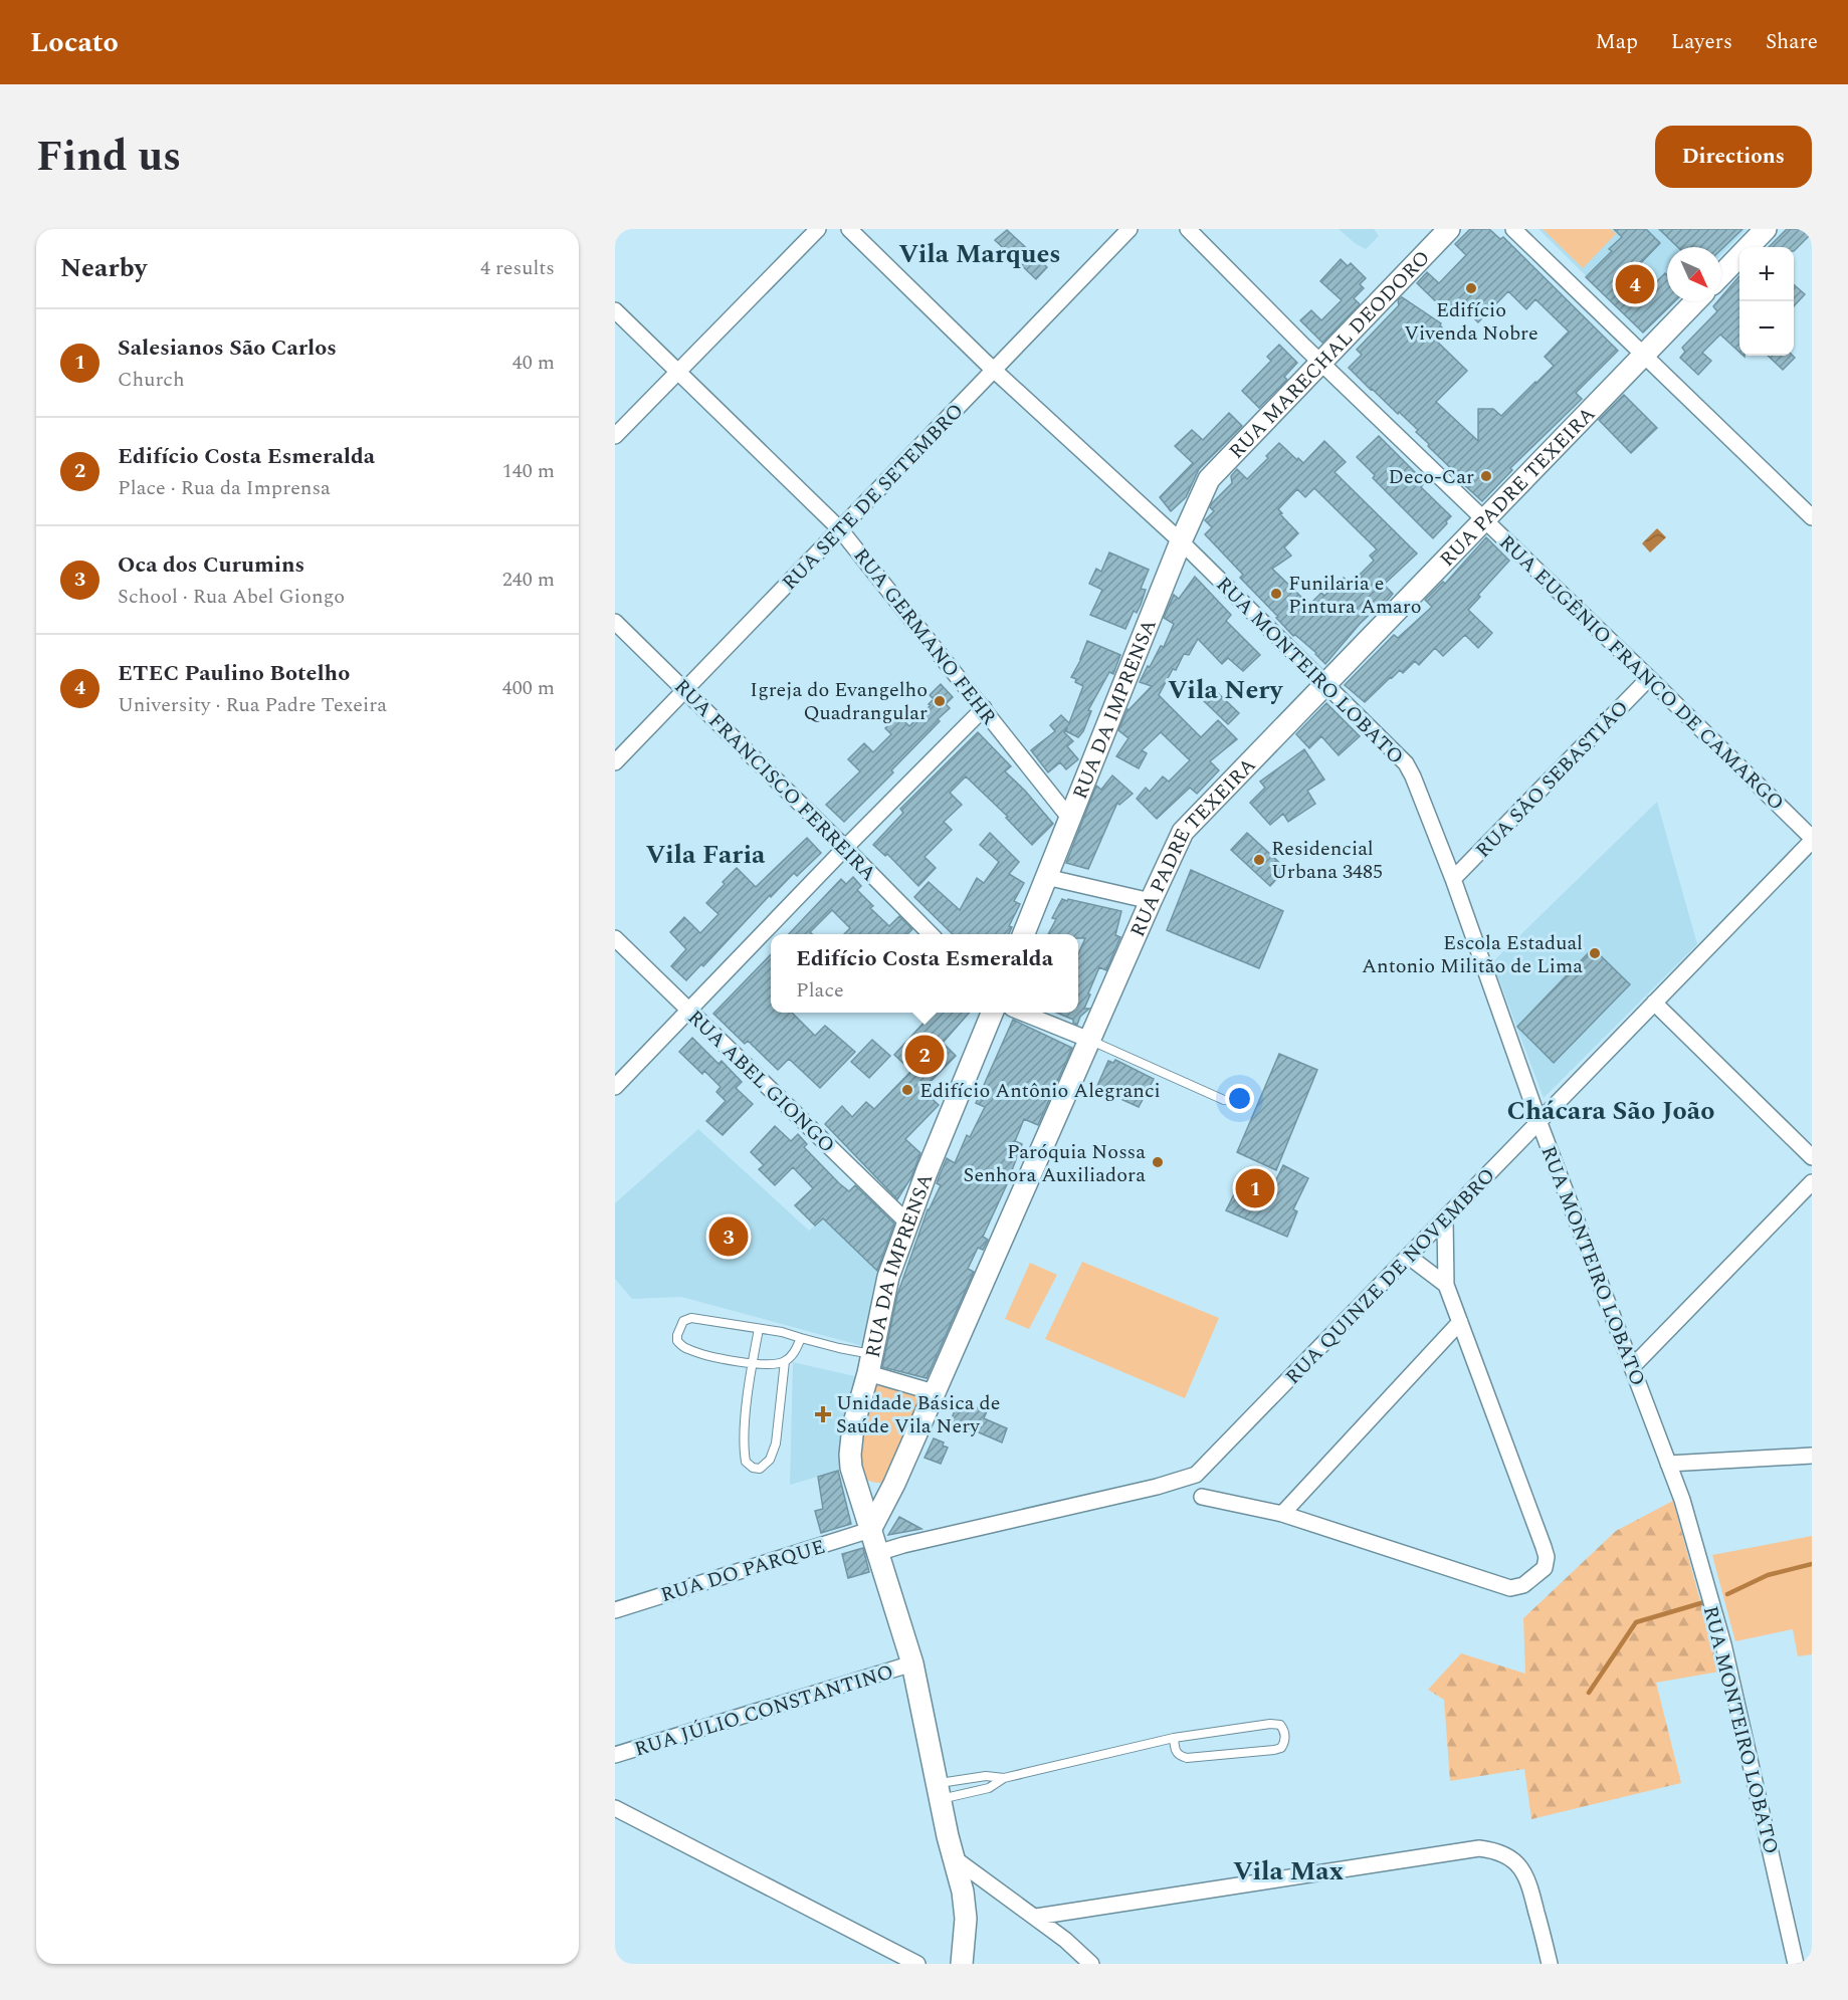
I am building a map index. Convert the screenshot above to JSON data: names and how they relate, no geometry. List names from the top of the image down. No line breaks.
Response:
{"streets":{"main road":["RUA MARECHAL DEODORO","RUA PADRE TEXEIRA","RUA DA IMPRENSA"],"street":["RUA SETE DE SETEMBRO","RUA GERMANO FEHR","RUA MONTEIRO LOBATO","RUA EUGÊNIO FRANCO DE CAMARGO","RUA SÃO SEBASTIÃO","RUA FRANCISCO FERREIRA","RUA ABEL GIONGO","RUA QUINZE DE NOVEMBRO","RUA DO PARQUE","RUA JÚLIO CONSTANTINO"]},"crossings":[["RUA MARECHAL DEODORO","RUA EUGÊNIO FRANCO DE CAMARGO"],["RUA MARECHAL DEODORO","RUA DA IMPRENSA"],["RUA PADRE TEXEIRA","RUA MONTEIRO LOBATO"],["RUA PADRE TEXEIRA","RUA EUGÊNIO FRANCO DE CAMARGO"],["RUA PADRE TEXEIRA","RUA DA IMPRENSA"],["RUA PADRE TEXEIRA","RUA DO PARQUE"],["RUA SETE DE SETEMBRO","RUA GERMANO FEHR"],["RUA SETE DE SETEMBRO","RUA MONTEIRO LOBATO"],["RUA SETE DE SETEMBRO","RUA FRANCISCO FERREIRA"],["RUA GERMANO FEHR","RUA DA IMPRENSA"],["RUA MONTEIRO LOBATO","RUA DA IMPRENSA"],["RUA MONTEIRO LOBATO","RUA SÃO SEBASTIÃO"],["RUA MONTEIRO LOBATO","RUA QUINZE DE NOVEMBRO"],["RUA EUGÊNIO FRANCO DE CAMARGO","RUA SÃO SEBASTIÃO"],["RUA EUGÊNIO FRANCO DE CAMARGO","RUA QUINZE DE NOVEMBRO"],["RUA DA IMPRENSA","RUA ABEL GIONGO"],["RUA DA IMPRENSA","RUA QUINZE DE NOVEMBRO"],["RUA DA IMPRENSA","RUA DO PARQUE"],["RUA DA IMPRENSA","RUA JÚLIO CONSTANTINO"]],"districts":["Vila Marques","Vila Nery","Vila Faria","Chácara São João","Vila Max"],"places":{"other":["Edifício Vivenda Nobre","Deco-Car","Funilaria e Pintura Amaro","Igreja do Evangelho Quadrangular","Residencial Urbana 3485","Escola Estadual Antonio Militão de Lima","Edifício Antônio Alegranci","Paróquia Nossa Senhora Auxiliadora"],"health":["Unidade Básica de Saúde Vila Nery"]},"north":"bottom right","page":{"header":"Locato","nav":["Map","Layers","Share"],"title":"Find us","buttons":"Directions","heading":["Nearby","4 results"],"map_buttons":["+","−"],"pins":["4","2","1","3"],"list":[{"mark":"1","name":"Salesianos São Carlos","note":"Church","value":"40 m"},{"mark":"2","name":"Edifício Costa Esmeralda","note":"Place · Rua da Imprensa","value":"140 m"},{"mark":"3","name":"Oca dos Curumins","note":"School · Rua Abel Giongo","value":"240 m"},{"mark":"4","name":"ETEC Paulino Botelho","note":"University · Rua Padre Texeira","value":"400 m"}],"popup":["Edifício Costa Esmeralda","Place"]}}
